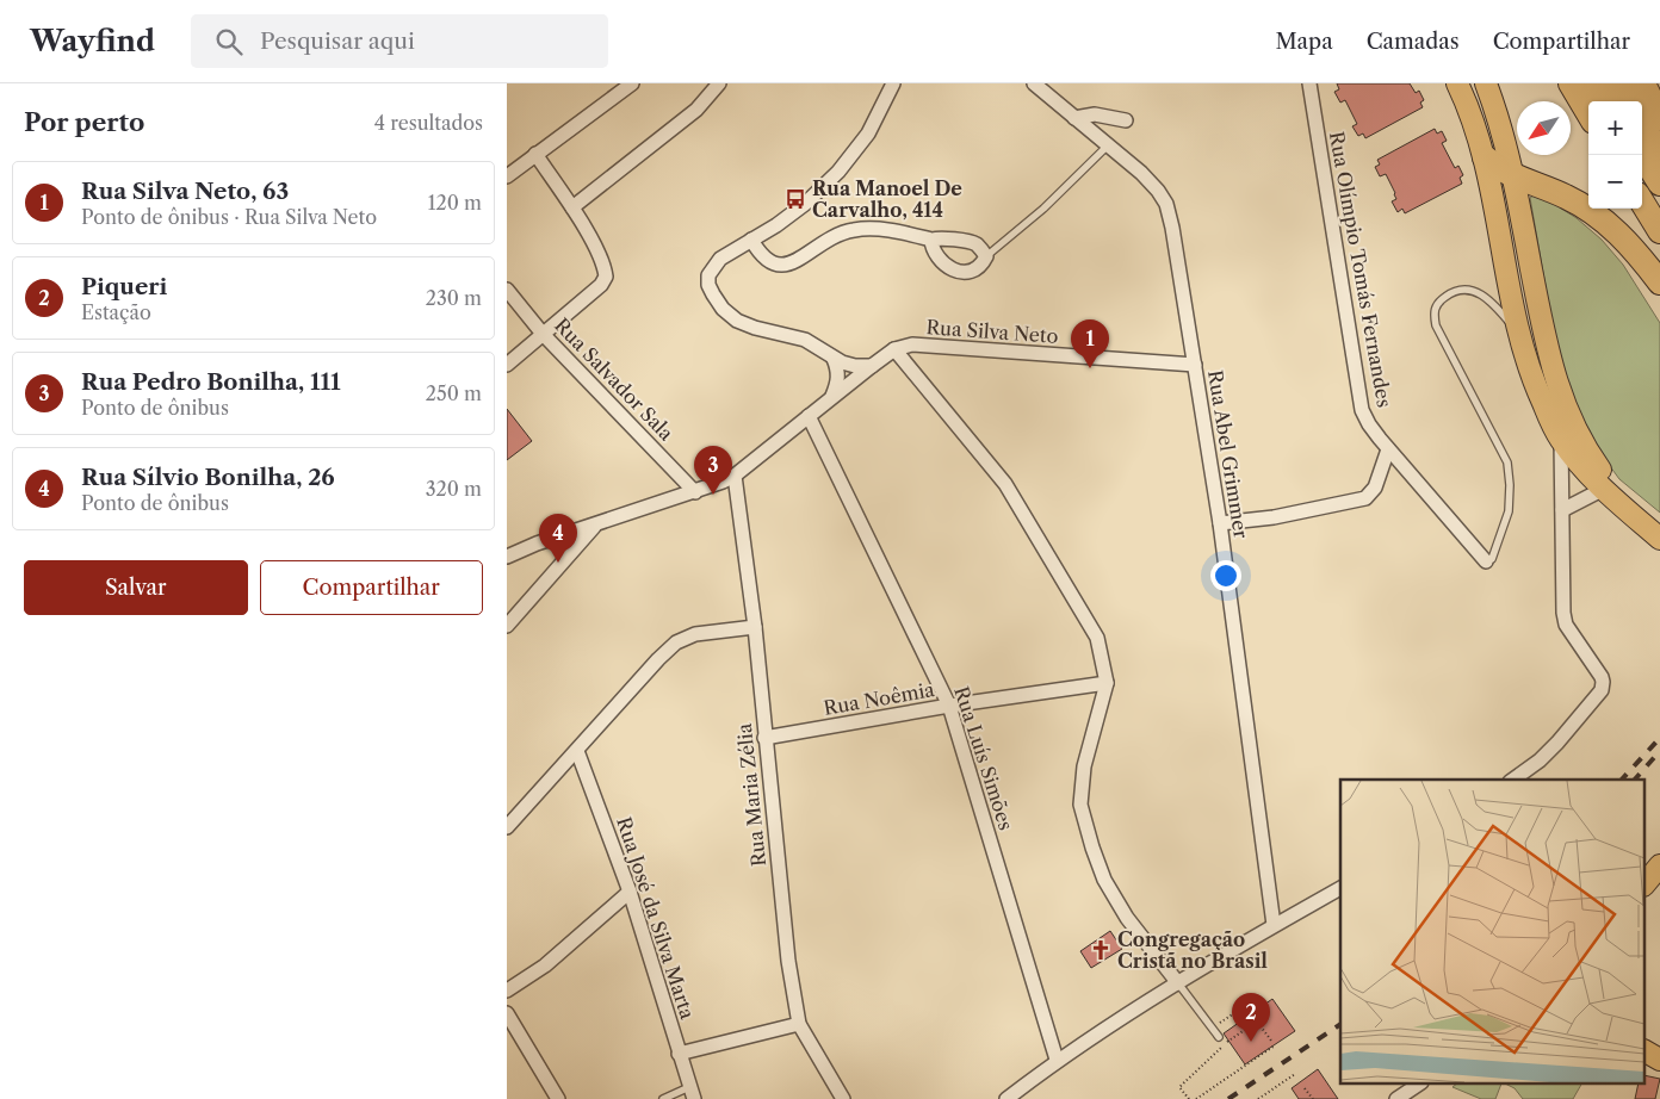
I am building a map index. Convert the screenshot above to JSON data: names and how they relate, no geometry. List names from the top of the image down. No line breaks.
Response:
{"streets":{"street":["Rua Olímpio Tomás Fernandes","Rua Silva Neto","Rua Salvador Sala","Rua Abel Grimmer","Rua Noêmia","Rua Luís Simões","Rua Maria Zélia","Rua José da Silva Marta"]},"crossings":[["Rua Silva Neto","Rua Abel Grimmer"],["Rua Noêmia","Rua Luís Simões"],["Rua Noêmia","Rua Maria Zélia"]],"places":{"bus stop":["Rua Manoel De Carvalho, 414"],"church":["Congregação Cristã no Brasil"]},"north":"bottom left","page":{"header":"Wayfind","search":"Pesquisar aqui","nav":["Mapa","Camadas","Compartilhar"],"heading":["Por perto","4 resultados"],"map_buttons":["+","−"],"list":[{"mark":"1","name":"Rua Silva Neto, 63","note":"Ponto de ônibus · Rua Silva Neto","value":"120 m"},{"mark":"2","name":"Piqueri","note":"Estação","value":"230 m"},{"mark":"3","name":"Rua Pedro Bonilha, 111","note":"Ponto de ônibus","value":"250 m"},{"mark":"4","name":"Rua Sílvio Bonilha, 26","note":"Ponto de ônibus","value":"320 m"}],"pins":["1","3","4","2"],"buttons":["Salvar","Compartilhar"]}}
